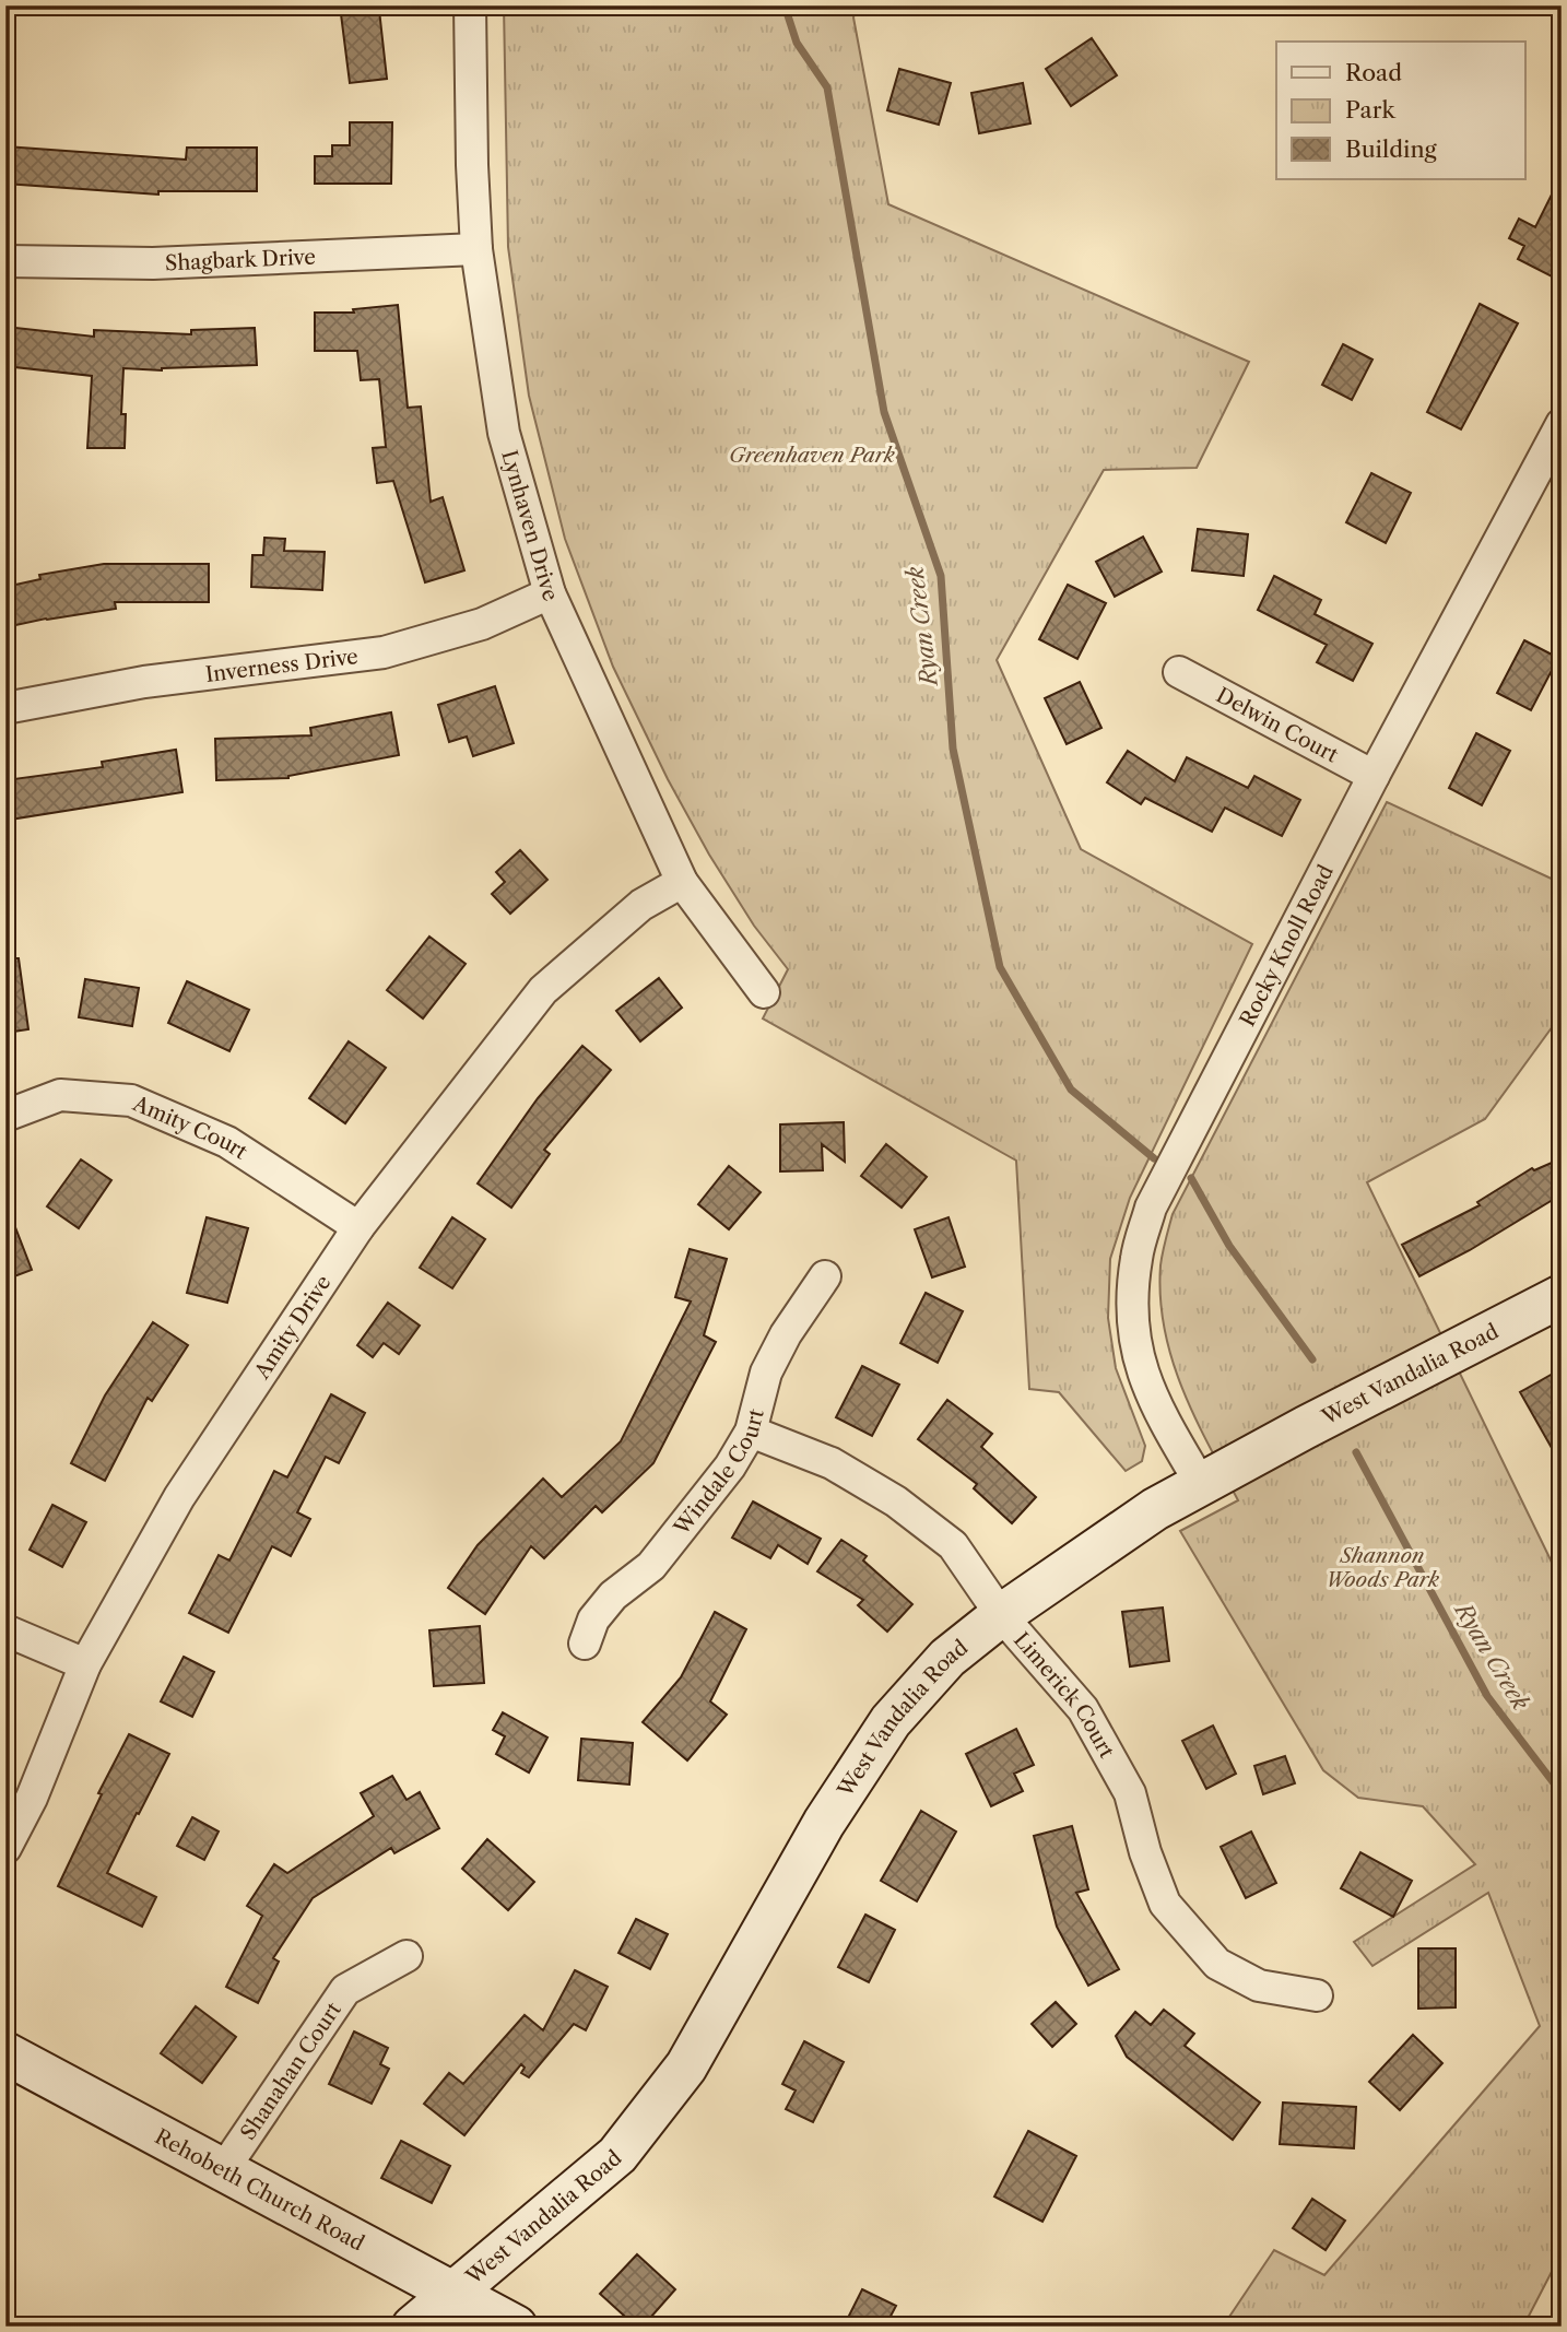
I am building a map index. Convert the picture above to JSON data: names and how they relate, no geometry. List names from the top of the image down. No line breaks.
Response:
{"streets":{"main road":["West Vandalia Road","Rehobeth Church Road"],"street":["Shagbark Drive","Lynhaven Drive","Inverness Drive","Delwin Court","Rocky Knoll Road","Amity Court","Amity Drive","Windale Court","Limerick Court","Shanahan Court"]},"crossings":[["Shagbark Drive","Lynhaven Drive"],["Lynhaven Drive","Inverness Drive"],["Lynhaven Drive","Amity Drive"],["Delwin Court","Rocky Knoll Road"],["Rocky Knoll Road","West Vandalia Road"],["Amity Court","Amity Drive"],["West Vandalia Road","Limerick Court"],["West Vandalia Road","Rehobeth Church Road"],["Windale Court","Limerick Court"],["Shanahan Court","Rehobeth Church Road"]],"water":["Ryan Creek"],"parks":["Greenhaven Park","Shannon Woods Park"],"legend":["Road","Park","Building"]}
